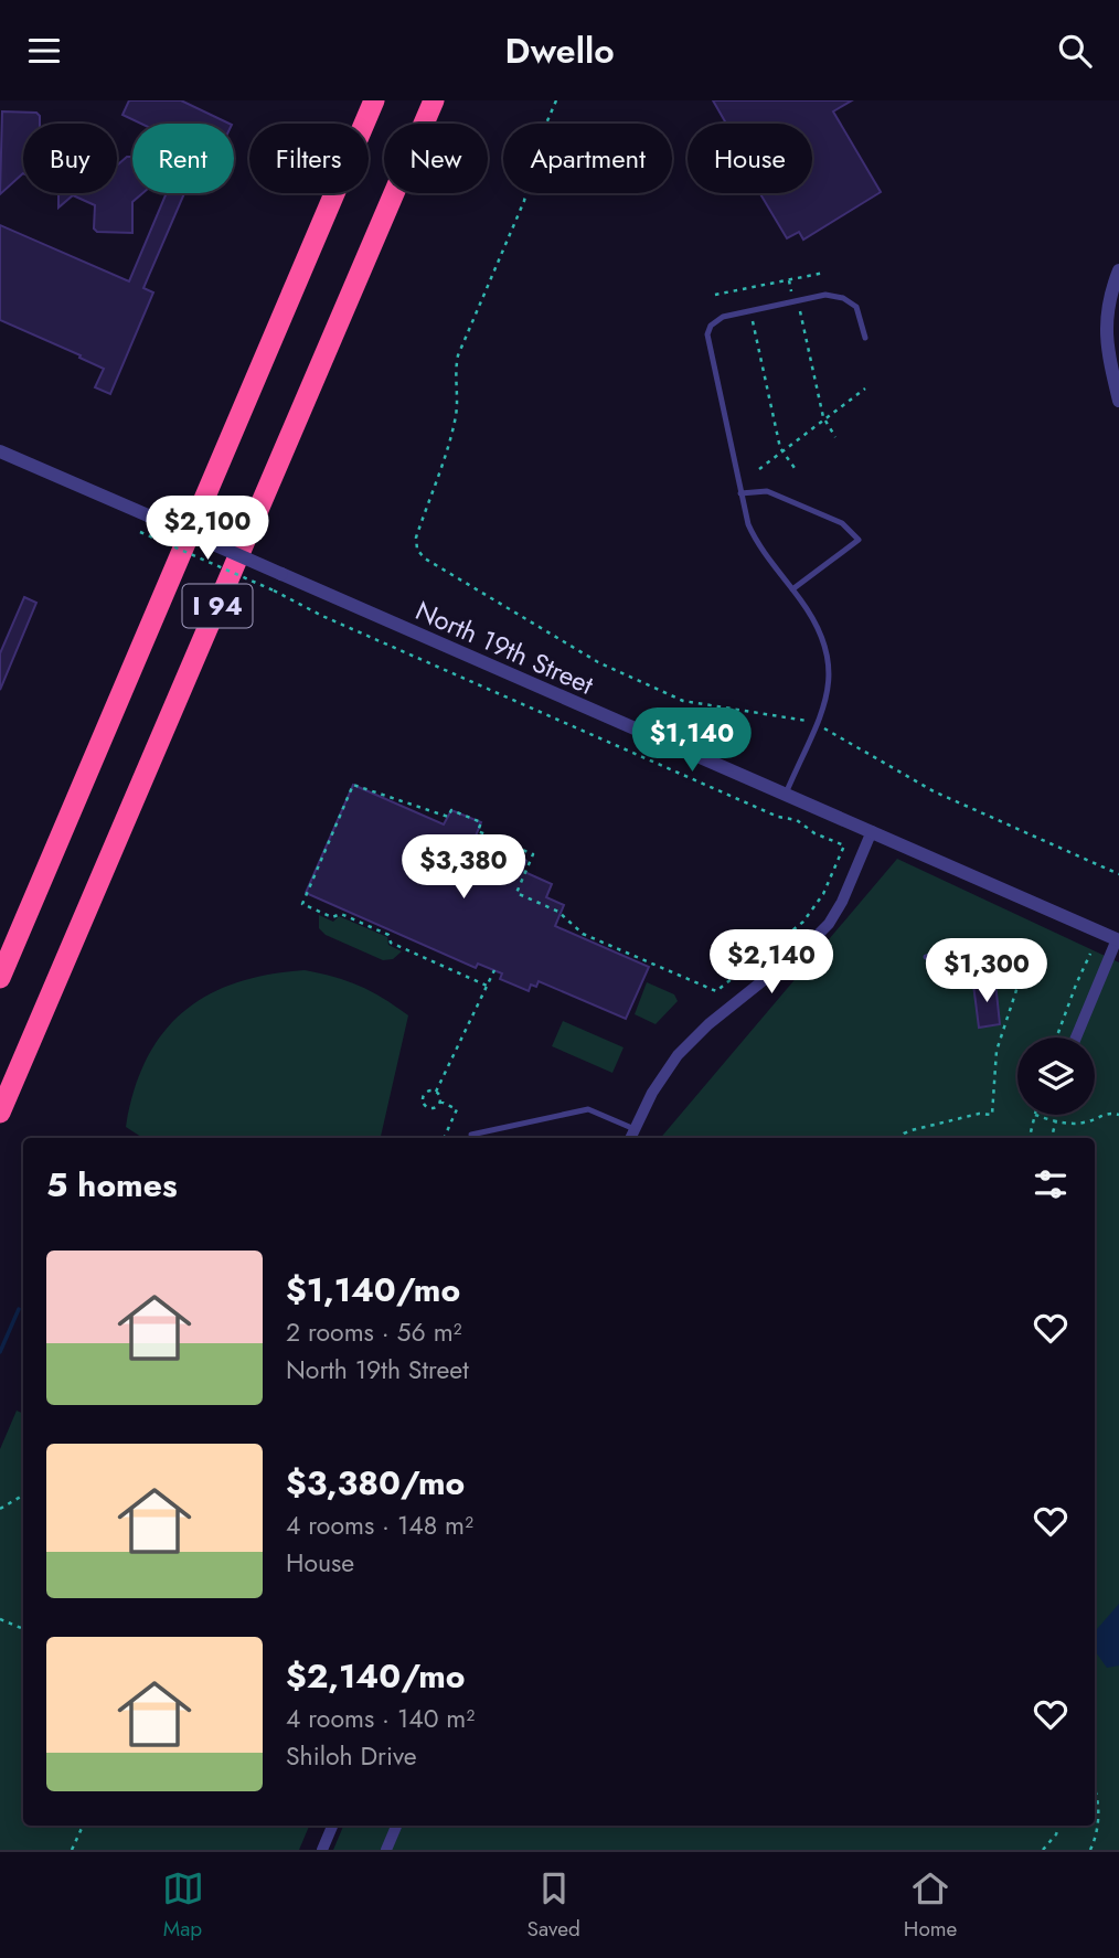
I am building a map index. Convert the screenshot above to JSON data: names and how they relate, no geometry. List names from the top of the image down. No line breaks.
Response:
{"streets":{"highway":["I 94"],"street":["North 19th Street"]},"page":{"header":"Dwello","chip":["Buy","Rent","Filters","New","Apartment","House"],"price":["$2,100","$1,140","$3,380","$2,140","$1,300"],"heading":"5 homes","list":[{"name":"$1,140/mo","note":"2 rooms · 56 m² · North 19th Street"},{"name":"$3,380/mo","note":"4 rooms · 148 m² · House"},{"name":"$2,140/mo","note":"4 rooms · 140 m² · Shiloh Drive"}],"tabs":["Map","Saved","Home"]}}
